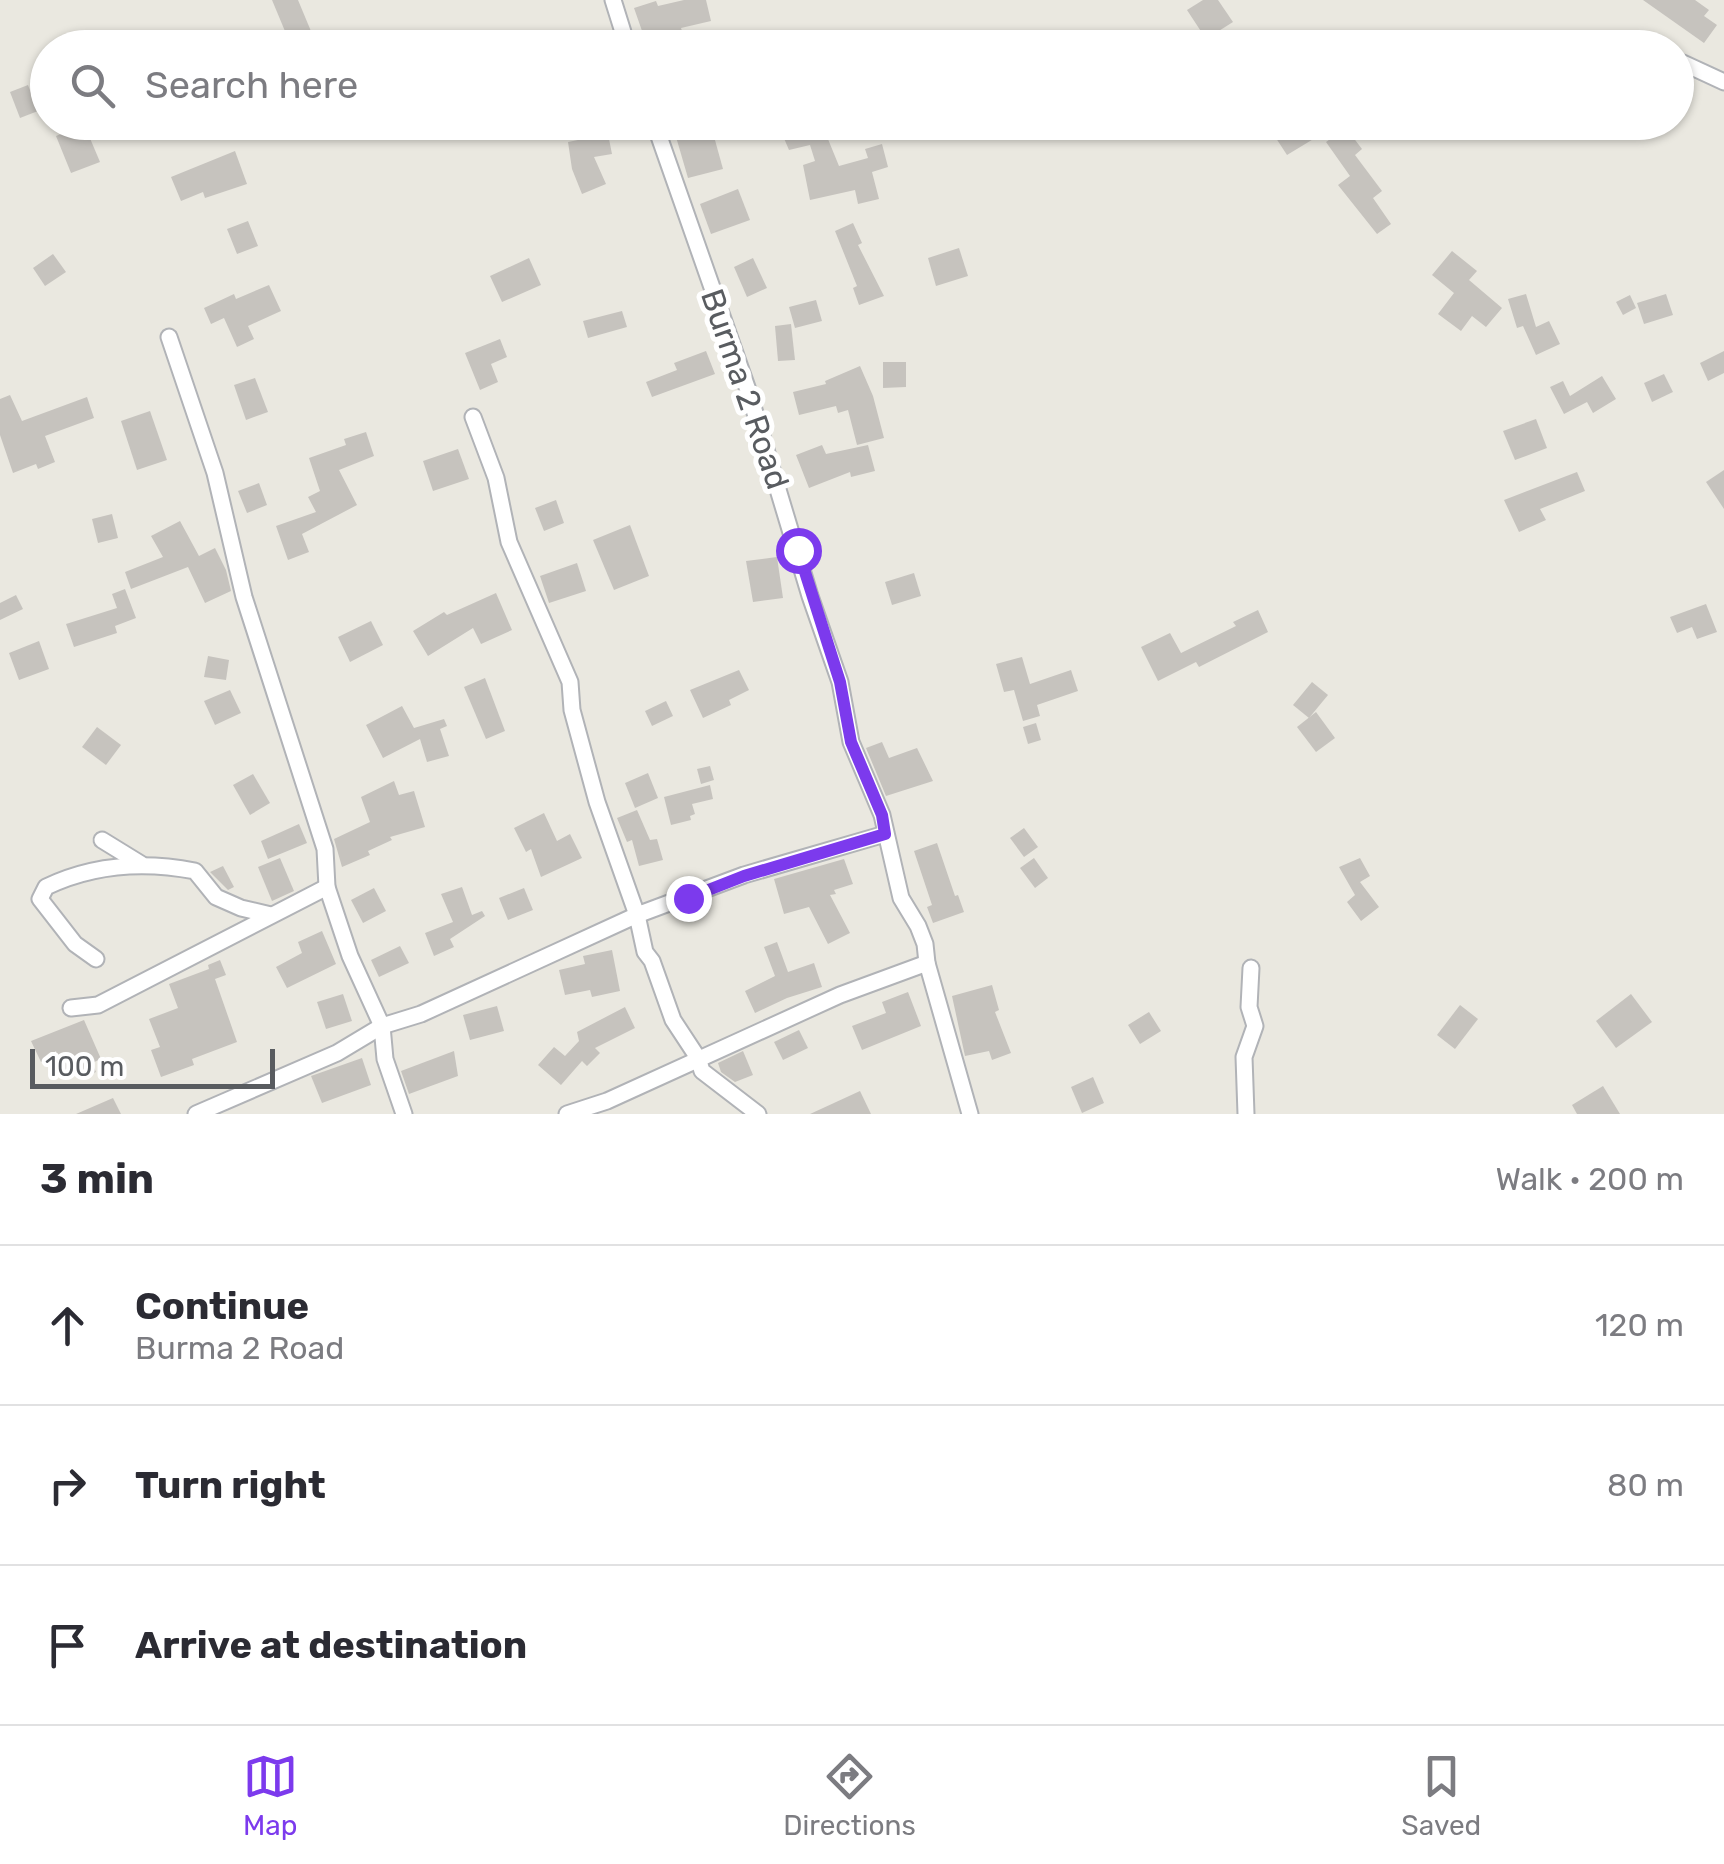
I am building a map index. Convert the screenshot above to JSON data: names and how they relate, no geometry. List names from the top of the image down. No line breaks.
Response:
{"streets":{"street":["Burma 2 Road"]},"scale_bar":"100 m","page":{"search":"Search here","scale":"100 m","heading":["3 min","Walk · 200 m"],"list":[["Continue","Burma 2 Road","120 m"],["Turn right","80 m"],"Arrive at destination"],"nav":["Map","Directions","Saved"]}}
